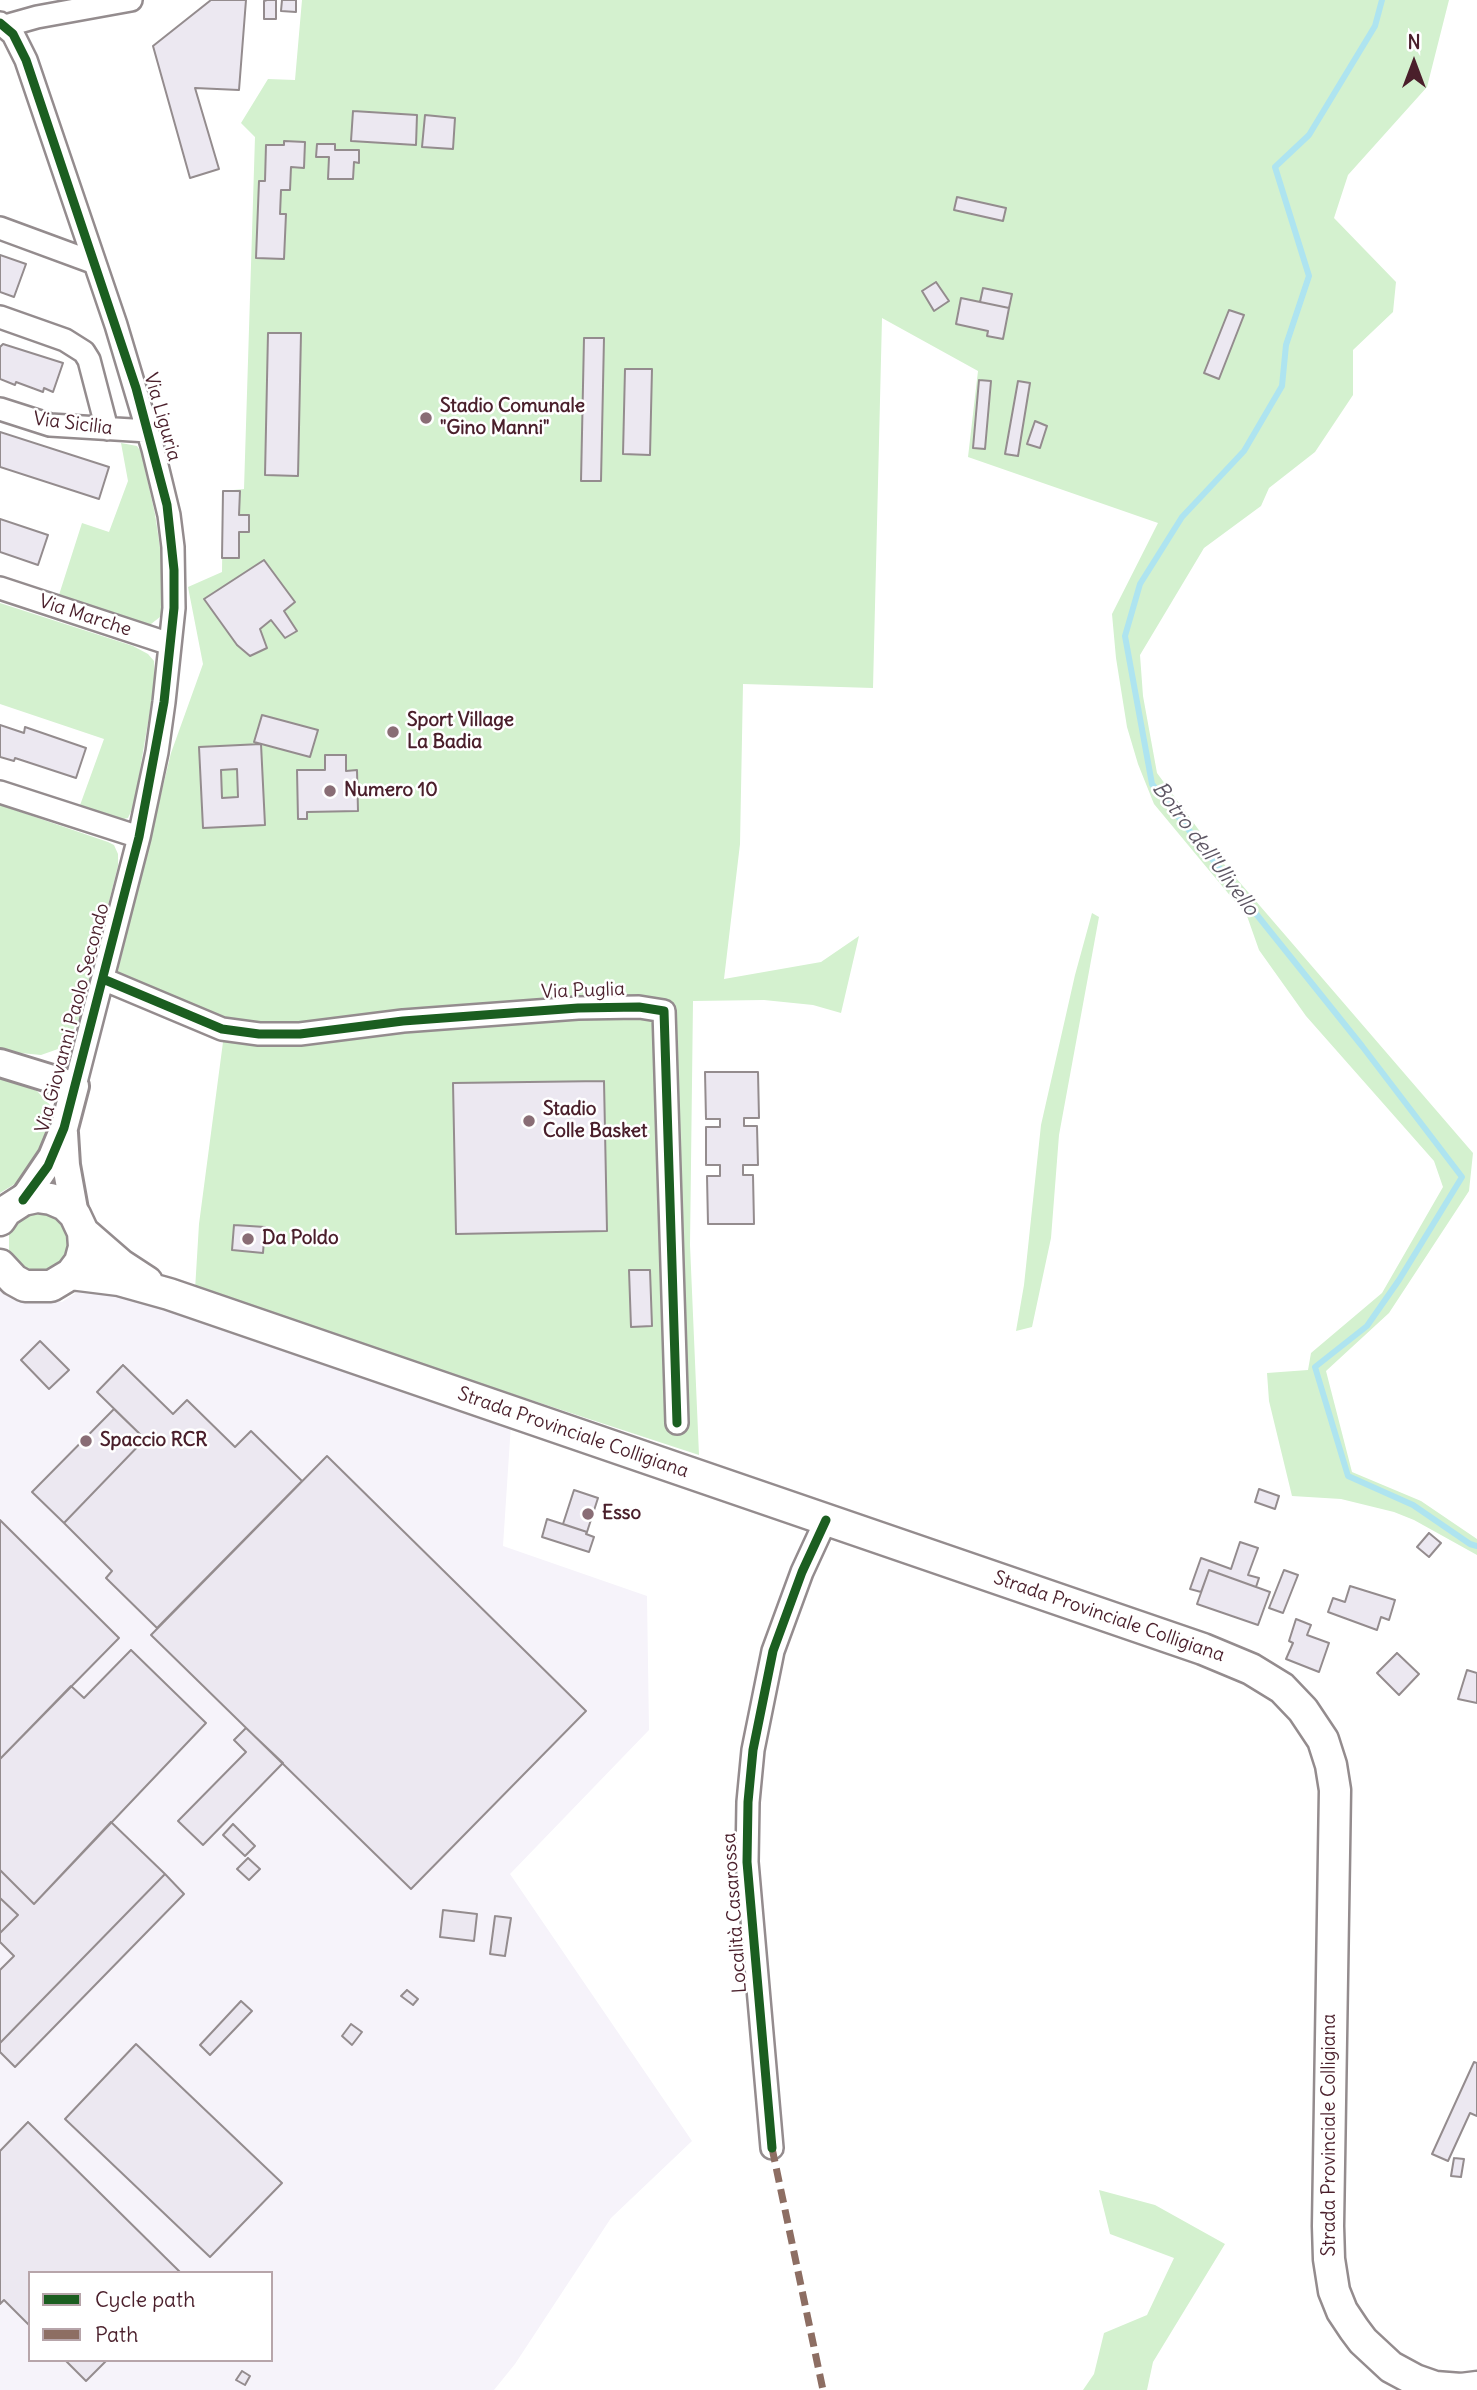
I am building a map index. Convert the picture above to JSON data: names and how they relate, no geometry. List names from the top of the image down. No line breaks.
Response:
{"streets":{"main road":["Strada Provinciale Colligiana"],"street":["Via Liguria","Via Sicilia","Via Marche","Via Puglia","Via Giovanni Paolo Secondo","Località Casarossa"]},"crossings":[["Via Liguria","Via Sicilia"],["Via Liguria","Via Marche"],["Via Liguria","Via Giovanni Paolo Secondo"],["Via Puglia","Via Giovanni Paolo Secondo"],["Via Giovanni Paolo Secondo","Strada Provinciale Colligiana"],["Strada Provinciale Colligiana","Località Casarossa"]],"water":["Botro dell'Ulivello"],"places":["Stadio Comunale \"Gino Manni\"","Sport Village La Badia","Numero 10","Stadio Colle Basket","Da Poldo","Spaccio RCR","Esso"],"legend":["Cycle path","Path"],"north":"top"}
